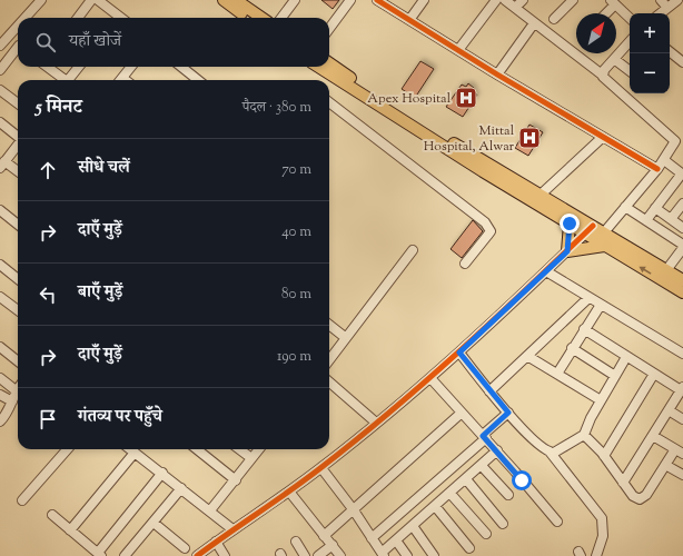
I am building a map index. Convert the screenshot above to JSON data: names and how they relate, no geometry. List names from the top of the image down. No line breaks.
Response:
{"places":{"hospital":["Apex Hospital","Mittal Hospital, Alwar"]},"north":"top right","page":{"map_buttons":["+","−"],"search":"यहाँ खोजें","heading":["5 मिनट","पैदल · 380 m"],"list":[["सीधे चलें","70 m"],["दाएँ मुड़ें","40 m"],["बाएँ मुड़ें","80 m"],["दाएँ मुड़ें","190 m"],"गंतव्य पर पहुँचे"]}}
